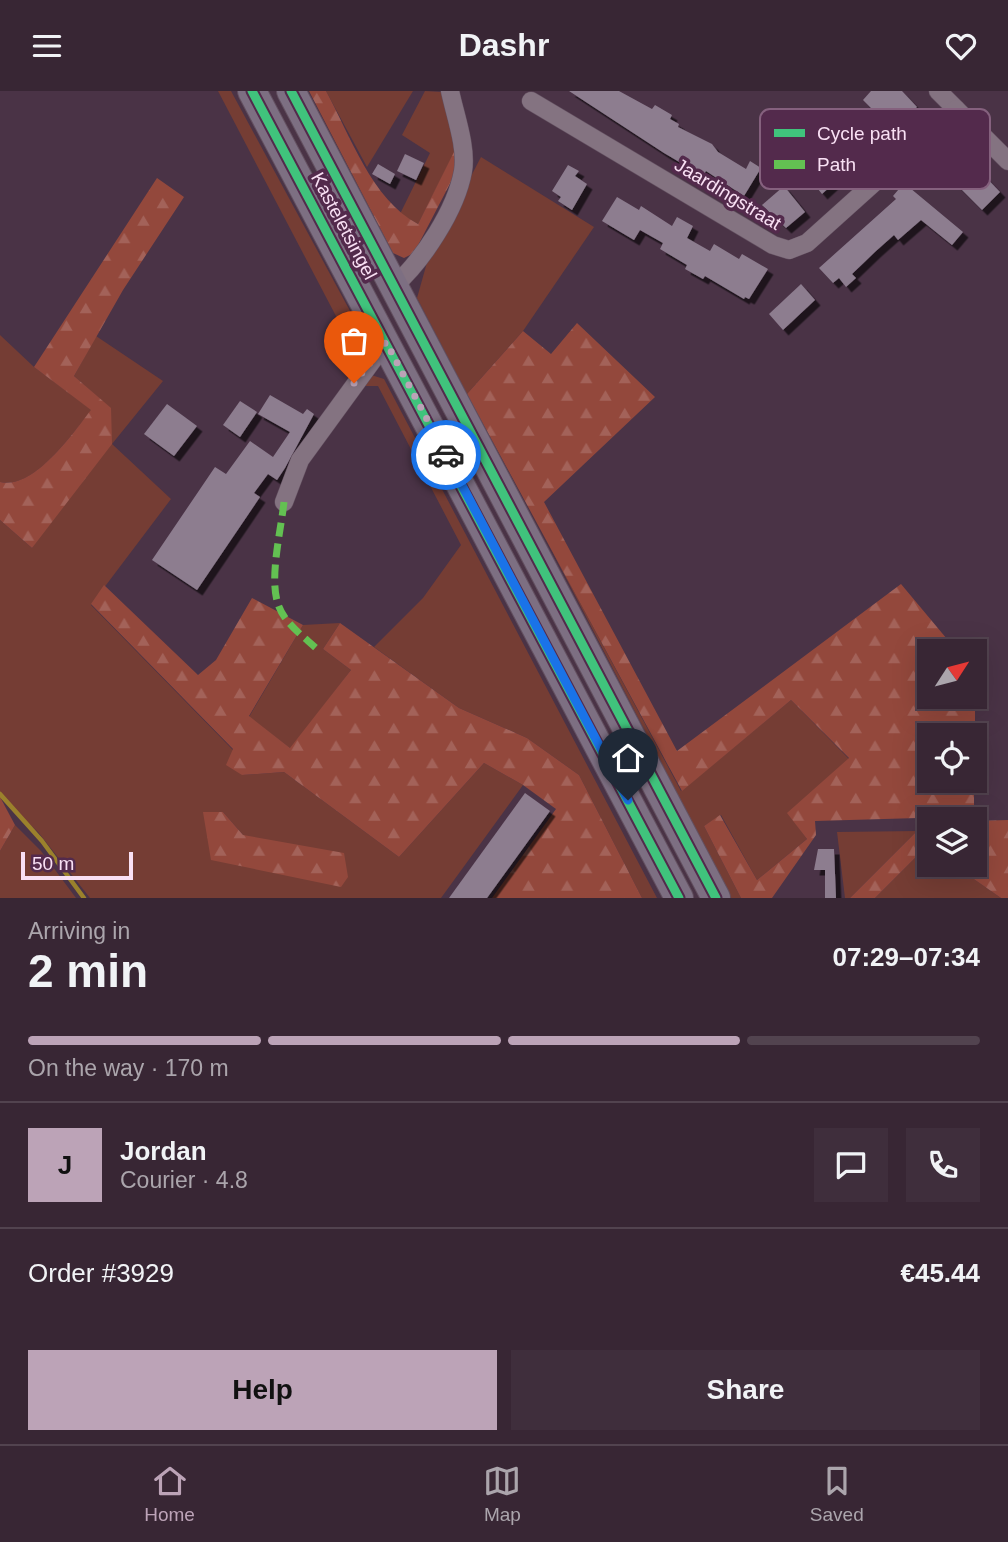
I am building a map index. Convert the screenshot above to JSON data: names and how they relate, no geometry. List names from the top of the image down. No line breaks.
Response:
{"streets":{"main road":["Kasteletsingel"],"street":["Jaardingstraat"]},"legend":["Cycle path","Path"],"scale_bar":"50 m","north":"top right","page":{"header":"Dashr","scale":"50 m","heading":["2 min","Arriving in","07:29–07:34"],"panel":["Jordan","Courier · 4.8","Order #3929","€45.44"],"bar":"On the way · 170 m","round":"J","buttons":["Help","Share"],"tabs":["Home","Map","Saved"]}}
